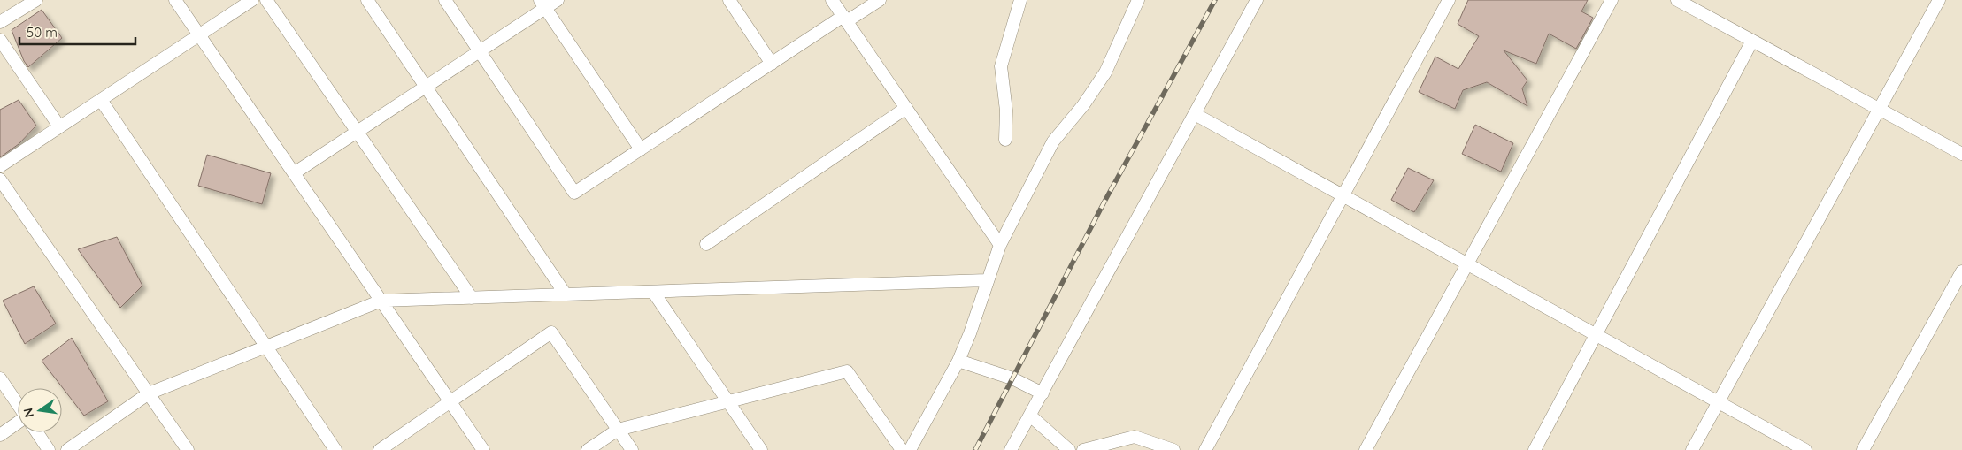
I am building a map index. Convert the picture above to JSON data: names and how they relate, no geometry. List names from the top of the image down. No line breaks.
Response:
{"scale_bar":"50 m","north":"left"}
